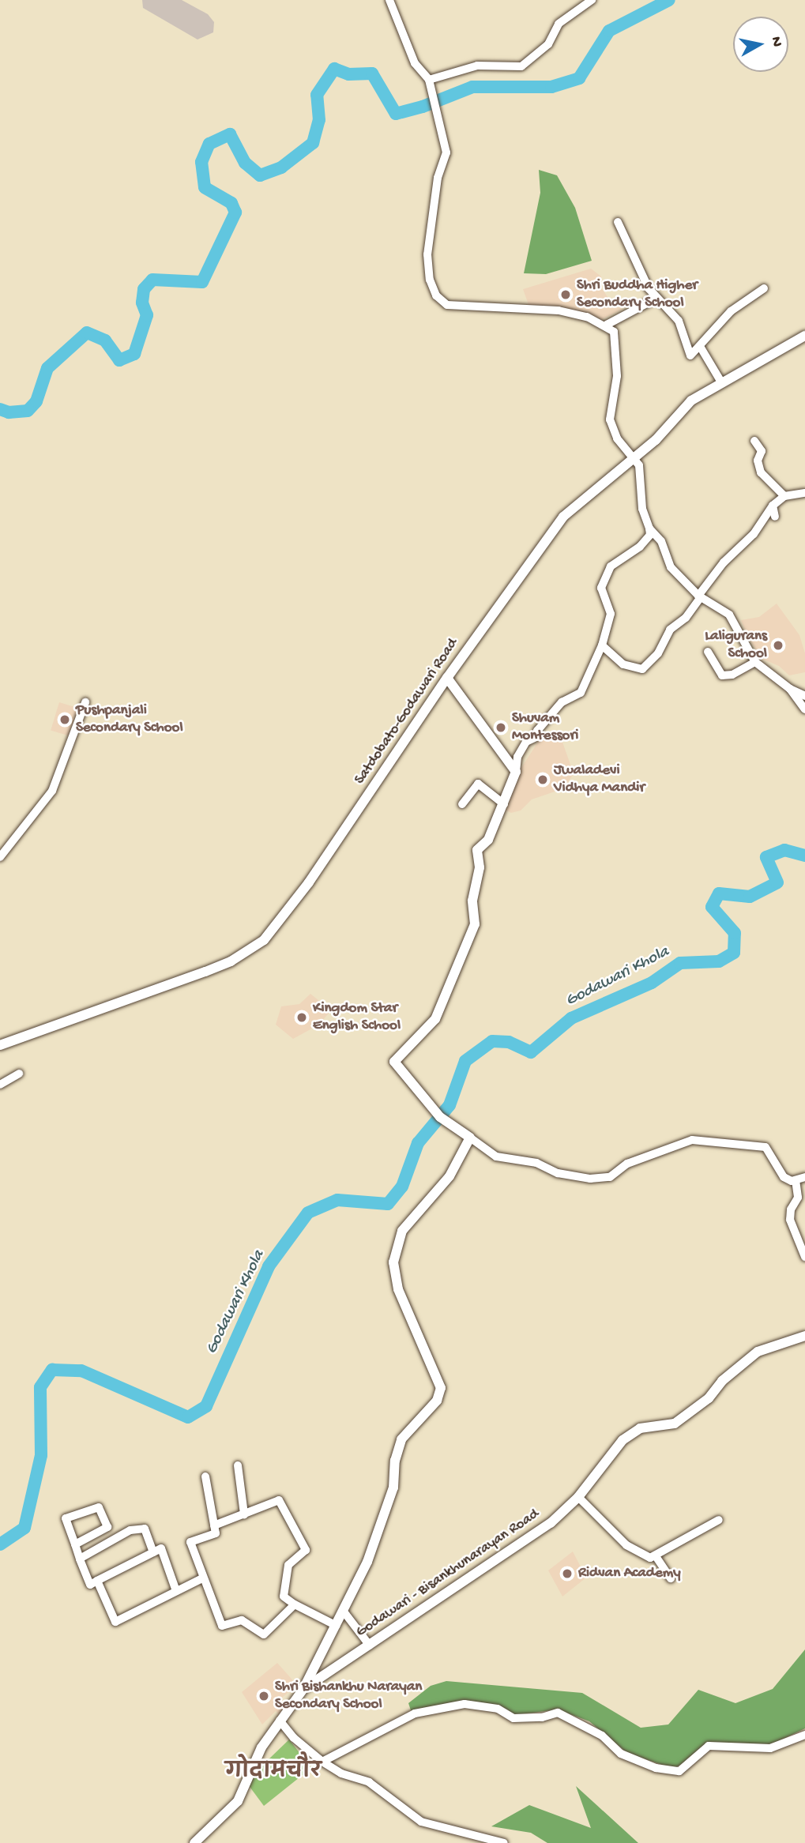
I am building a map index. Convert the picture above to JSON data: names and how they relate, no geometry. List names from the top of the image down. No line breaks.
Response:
{"streets":{"street":["Satdobato-Godawari Road","Godawari - Bisankhunarayan Road"]},"districts":["गोदामचौर"],"water":["Godawari Khola"],"places":["Shri Buddha Higher Secondary School","Laligurans School","Pushpanjali Secondary School","Shuvam Montessori","Jwaladevi Vidhya Mandir","Kingdom Star English School","Ridvan Academy","Shri Bishankhu Narayan Secondary School"],"north":"right"}
